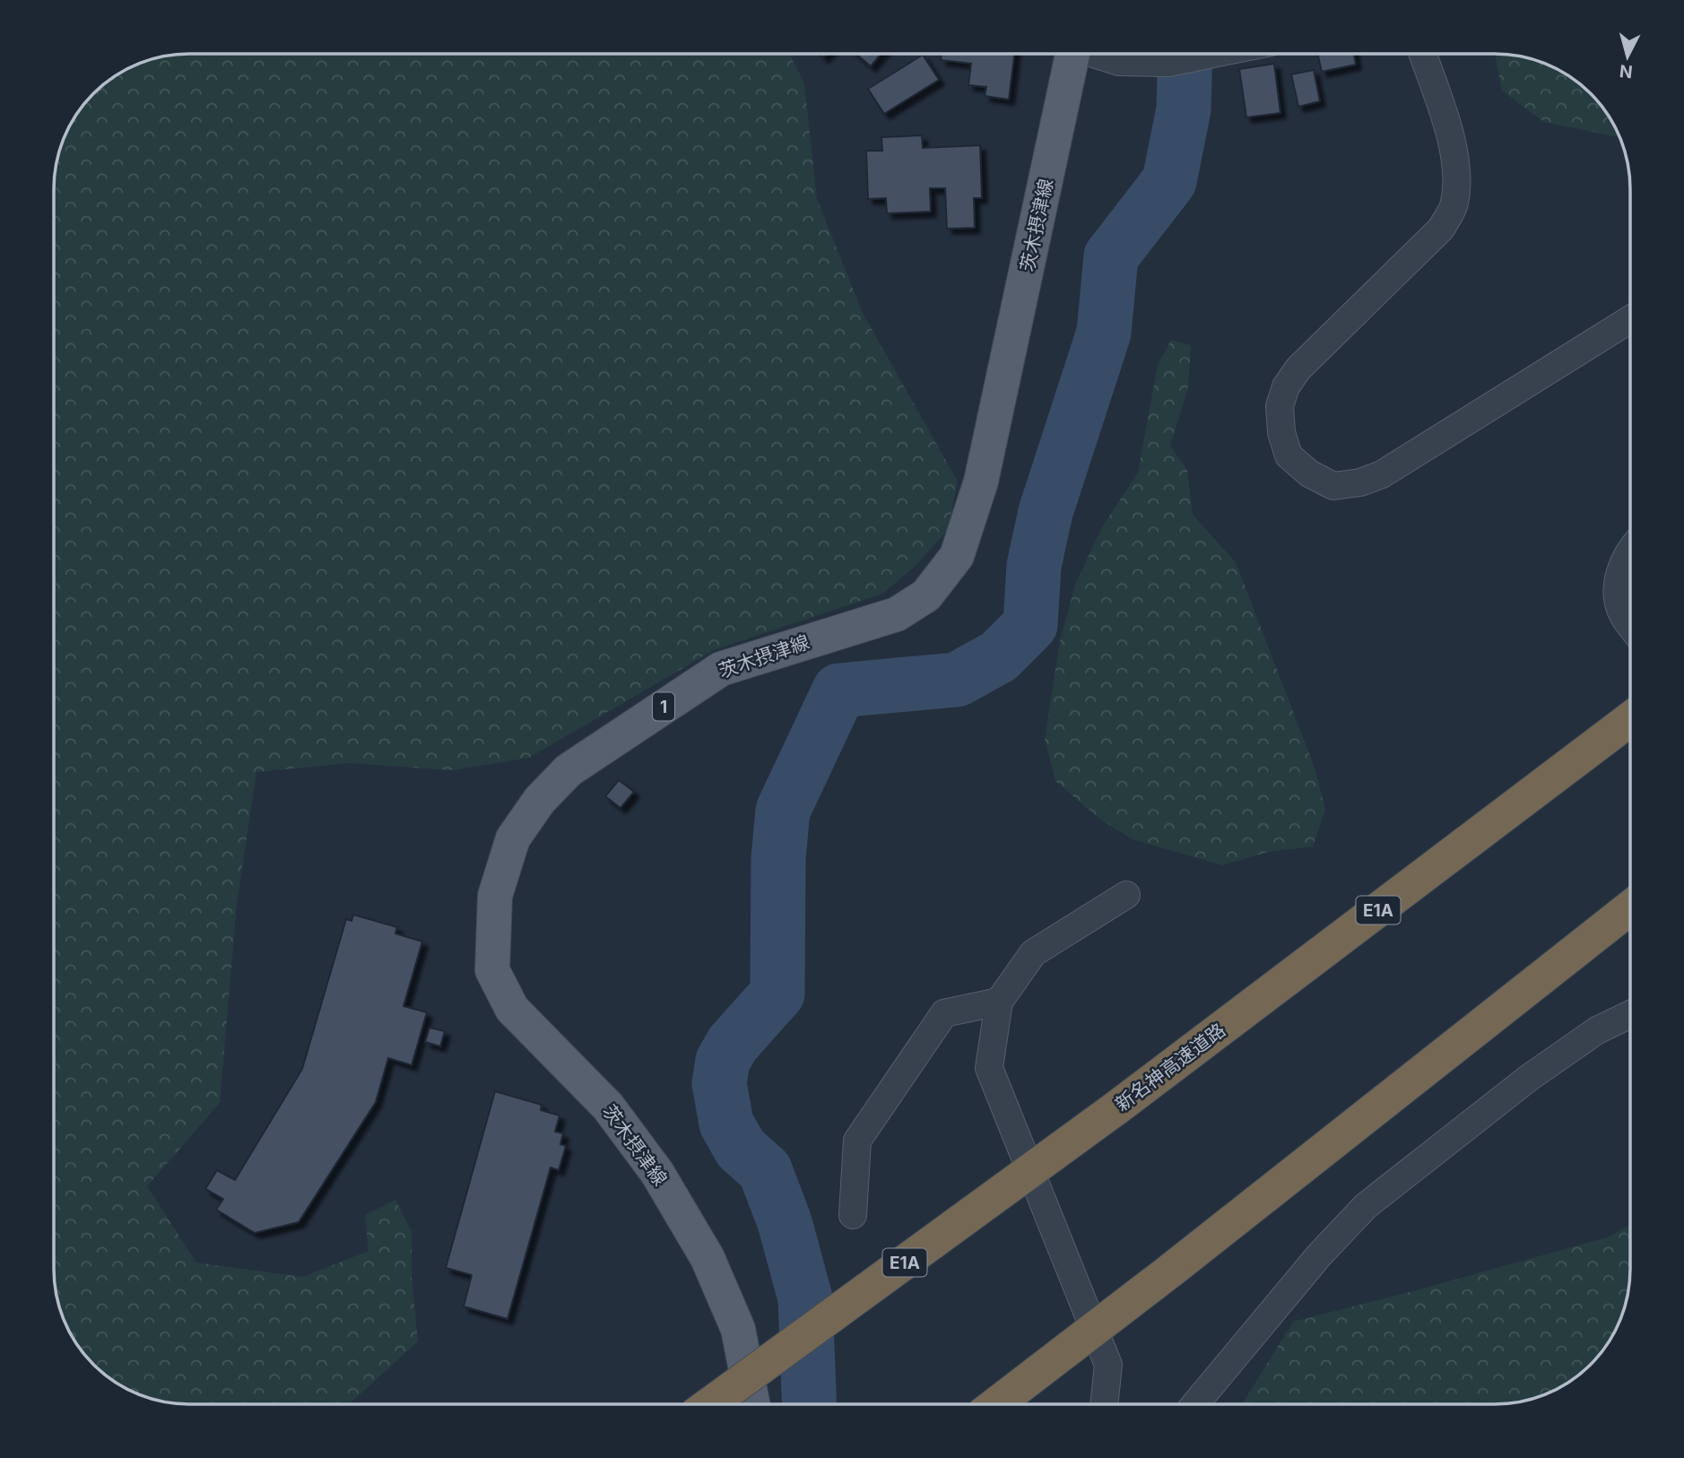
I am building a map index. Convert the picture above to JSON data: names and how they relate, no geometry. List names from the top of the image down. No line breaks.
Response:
{"streets":{"highway":["E1A","新名神高速道路"],"main road":["茨木摂津線","1"]},"north":"bottom"}
